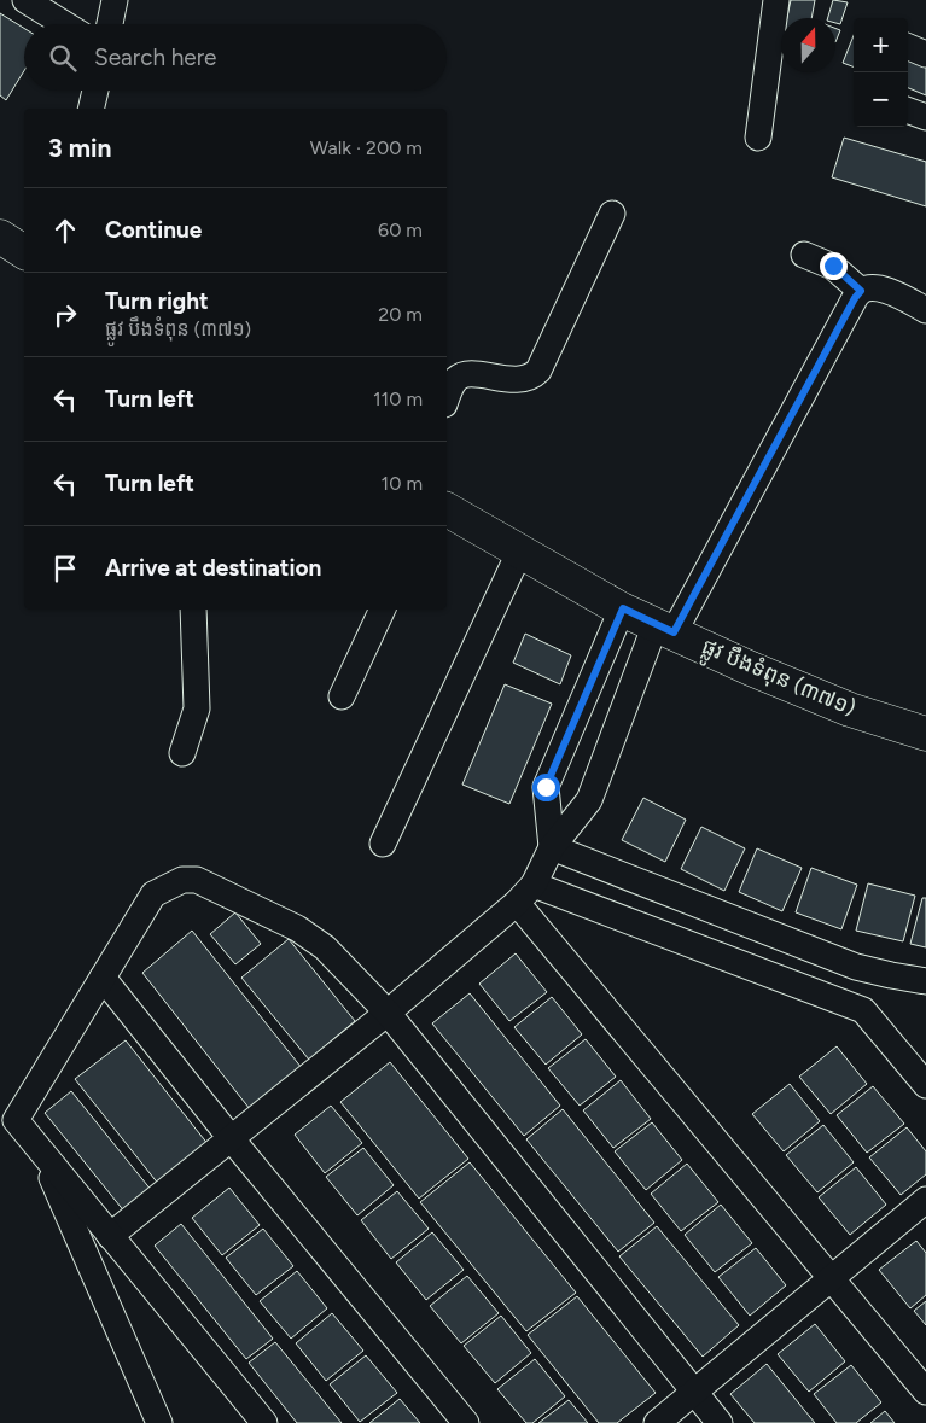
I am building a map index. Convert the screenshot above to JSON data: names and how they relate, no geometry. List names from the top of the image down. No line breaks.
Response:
{"streets":{"main road":["ផ្លូវ បឹងទំពុន (៣៧១)"]},"north":"top","page":{"map_buttons":["+","−"],"search":"Search here","heading":["3 min","Walk · 200 m"],"list":[["Continue","60 m"],["Turn right","ផ្លូវ បឹងទំពុន (៣៧១)","20 m"],["Turn left","110 m"],["Turn left","10 m"],"Arrive at destination"]}}
